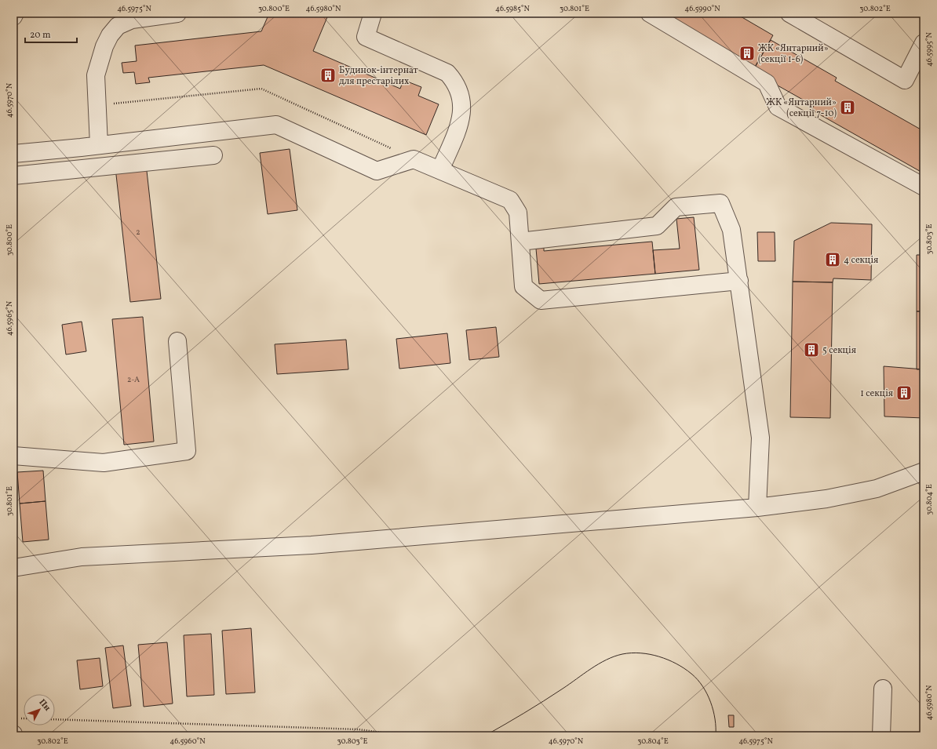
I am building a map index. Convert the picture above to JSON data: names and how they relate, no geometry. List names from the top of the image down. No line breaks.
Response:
{"places":{"building":["ЖК «Янтарний» (секції 1-6)","Будинок-інтернат для престарілих","ЖК «Янтарний» (секції 7-10)","4 секція","5 секція","1 секція"]},"house_numbers":["2","2-А"],"scale_bar":"20 m","north":"top right","coordinates":["46.5975°N","30.800°E","46.5980°N","46.5985°N","30.801°E","46.5990°N","30.802°E","46.5995°N","46.5970°N","30.803°E","46.5965°N","30.804°E","46.5960°N"]}
